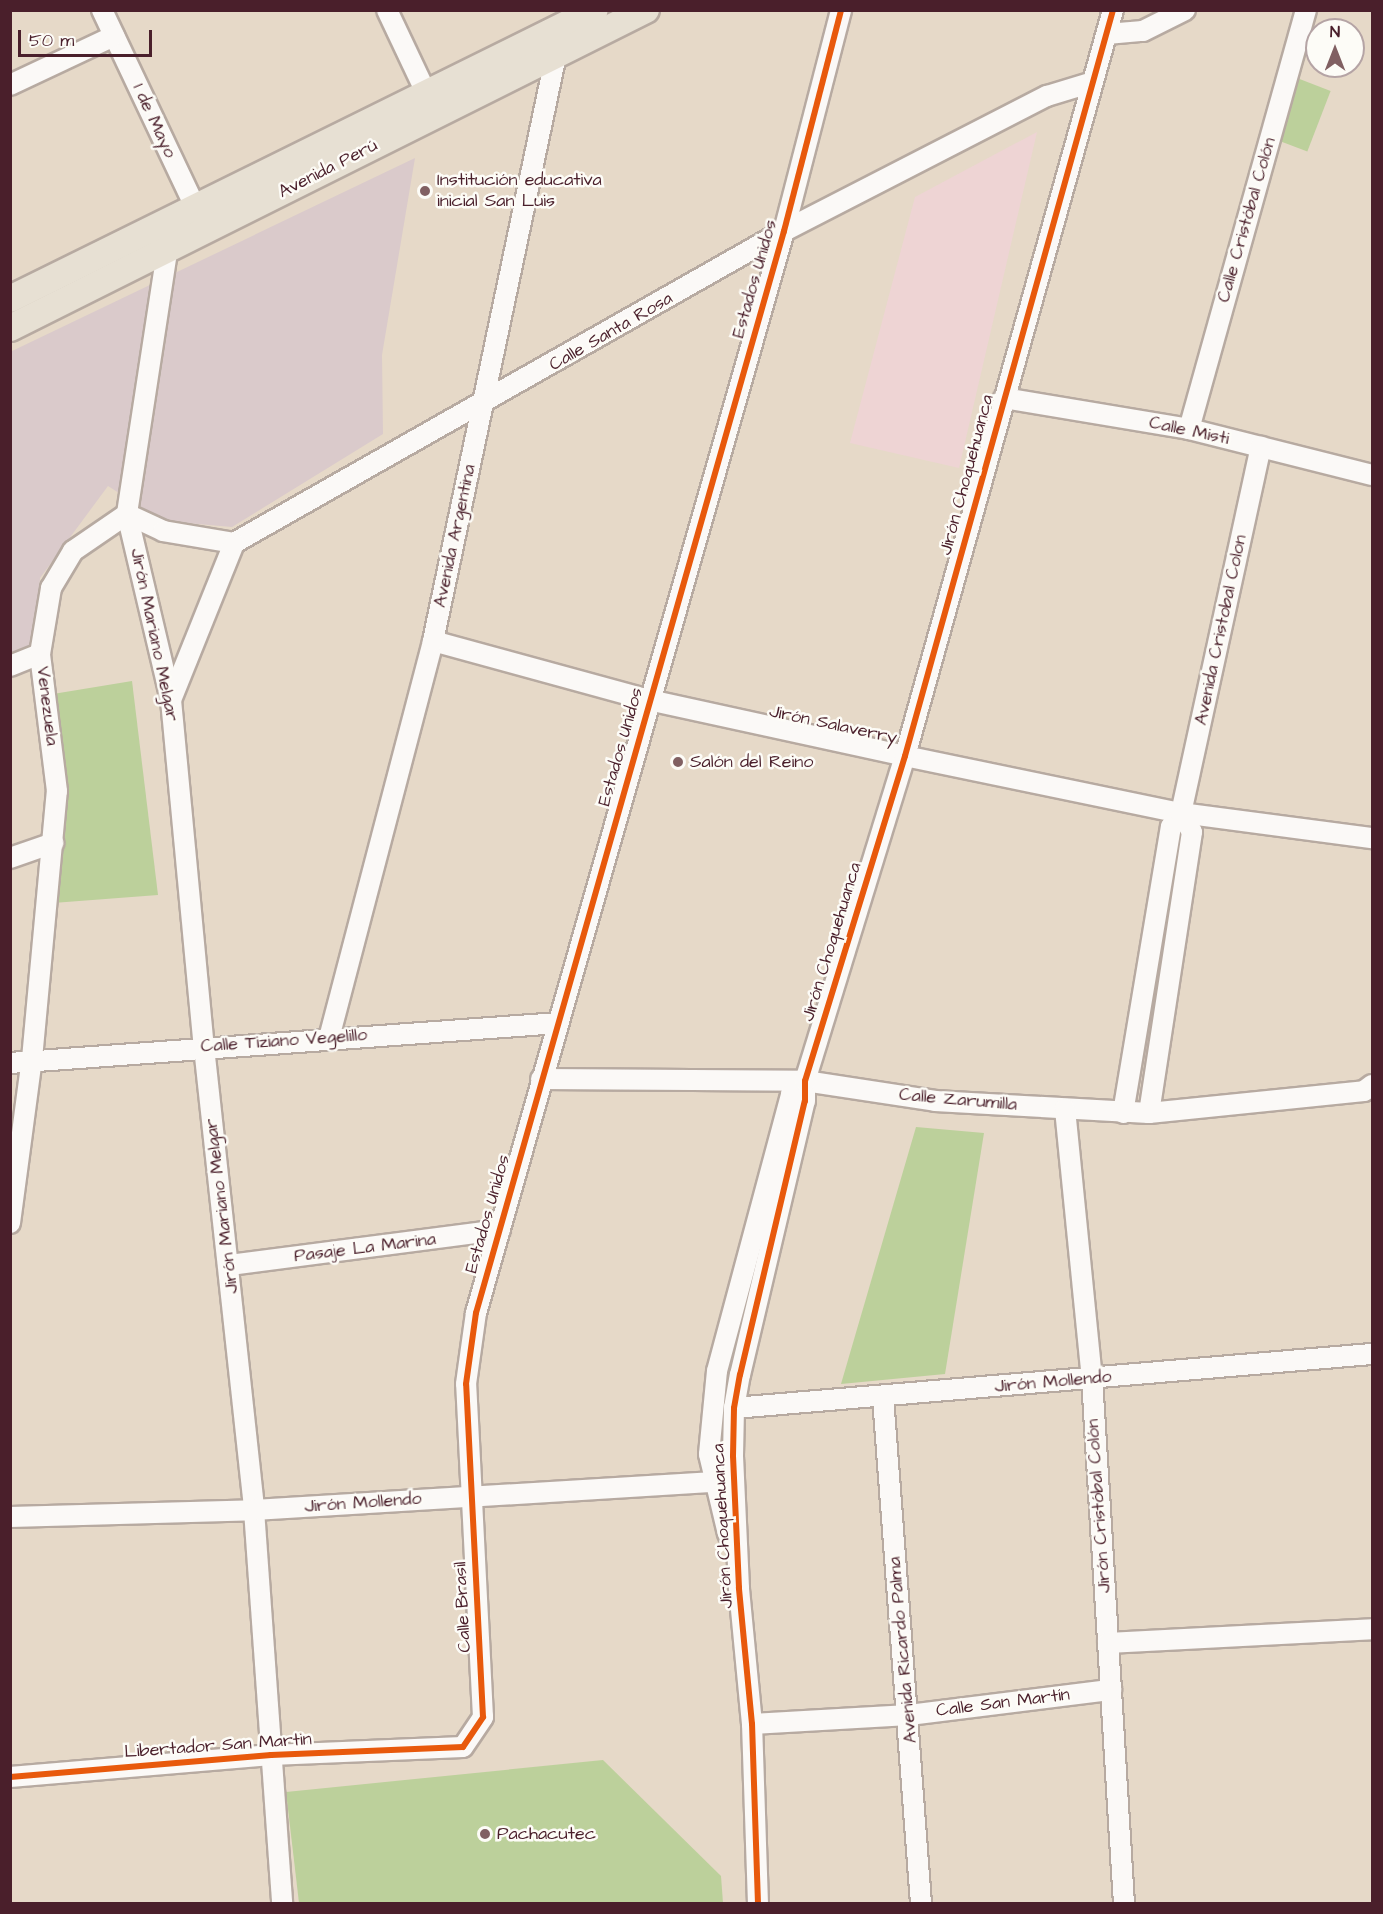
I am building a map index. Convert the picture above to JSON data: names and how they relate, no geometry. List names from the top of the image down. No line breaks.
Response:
{"streets":{"main road":["Avenida Perú"],"street":["1 de Mayo","Calle Cristóbal Colón","Estados Unidos","Calle Santa Rosa","Calle Misti","Jirón Choquehuanca","Avenida Argentina","Avenida Cristobal Colon","Jirón Mariano Melgar","Venezuela","Jirón Salaverry","Calle Tiziano Vegelillo","Calle Zarumilla","Pasaje La Marina","Jirón Mollendo","Jirón Cristóbal Colón","Calle Brasil","Avenida Ricardo Palma","Calle San Martín","Libertador San Martin"]},"crossings":[["1 de Mayo","Avenida Perú"],["Avenida Perú","Avenida Argentina"],["Calle Cristóbal Colón","Calle Misti"],["Estados Unidos","Calle Santa Rosa"],["Estados Unidos","Jirón Salaverry"],["Estados Unidos","Calle Tiziano Vegelillo"],["Estados Unidos","Calle Zarumilla"],["Estados Unidos","Pasaje La Marina"],["Estados Unidos","Jirón Mollendo"],["Estados Unidos","Calle Brasil"],["Calle Santa Rosa","Jirón Choquehuanca"],["Calle Santa Rosa","Avenida Argentina"],["Calle Misti","Jirón Choquehuanca"],["Calle Misti","Avenida Cristobal Colon"],["Jirón Choquehuanca","Jirón Salaverry"],["Jirón Choquehuanca","Calle Zarumilla"],["Jirón Choquehuanca","Jirón Mollendo"],["Jirón Choquehuanca","Calle San Martín"],["Avenida Argentina","Jirón Salaverry"],["Avenida Argentina","Calle Tiziano Vegelillo"],["Avenida Cristobal Colon","Jirón Salaverry"],["Avenida Cristobal Colon","Calle Zarumilla"],["Jirón Mariano Melgar","Venezuela"],["Jirón Mariano Melgar","Calle Tiziano Vegelillo"],["Jirón Mariano Melgar","Pasaje La Marina"],["Jirón Mariano Melgar","Jirón Mollendo"],["Jirón Mariano Melgar","Libertador San Martin"],["Venezuela","Calle Tiziano Vegelillo"],["Calle Zarumilla","Jirón Cristóbal Colón"],["Jirón Mollendo","Jirón Cristóbal Colón"],["Jirón Mollendo","Calle Brasil"],["Jirón Mollendo","Avenida Ricardo Palma"],["Jirón Cristóbal Colón","Calle San Martín"],["Calle Brasil","Libertador San Martin"],["Avenida Ricardo Palma","Calle San Martín"]],"places":["Institución educativa inicial San Luis","Salón del Reino","Pachacutec"],"scale_bar":"50 m","north":"top"}
